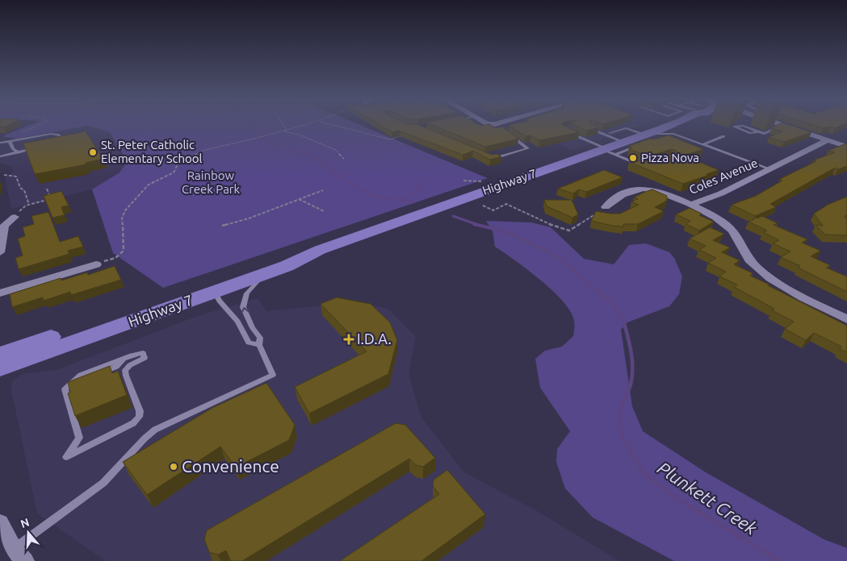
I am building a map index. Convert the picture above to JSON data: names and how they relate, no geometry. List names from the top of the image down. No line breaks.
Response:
{"streets":{"main road":["Highway 7"],"street":["Coles Avenue"]},"water":["Plunkett Creek"],"parks":["Rainbow Creek Park"],"places":{"other":["St. Peter Catholic Elementary School","Pizza Nova","Convenience"],"health":["I.D.A."]},"north":"top"}
